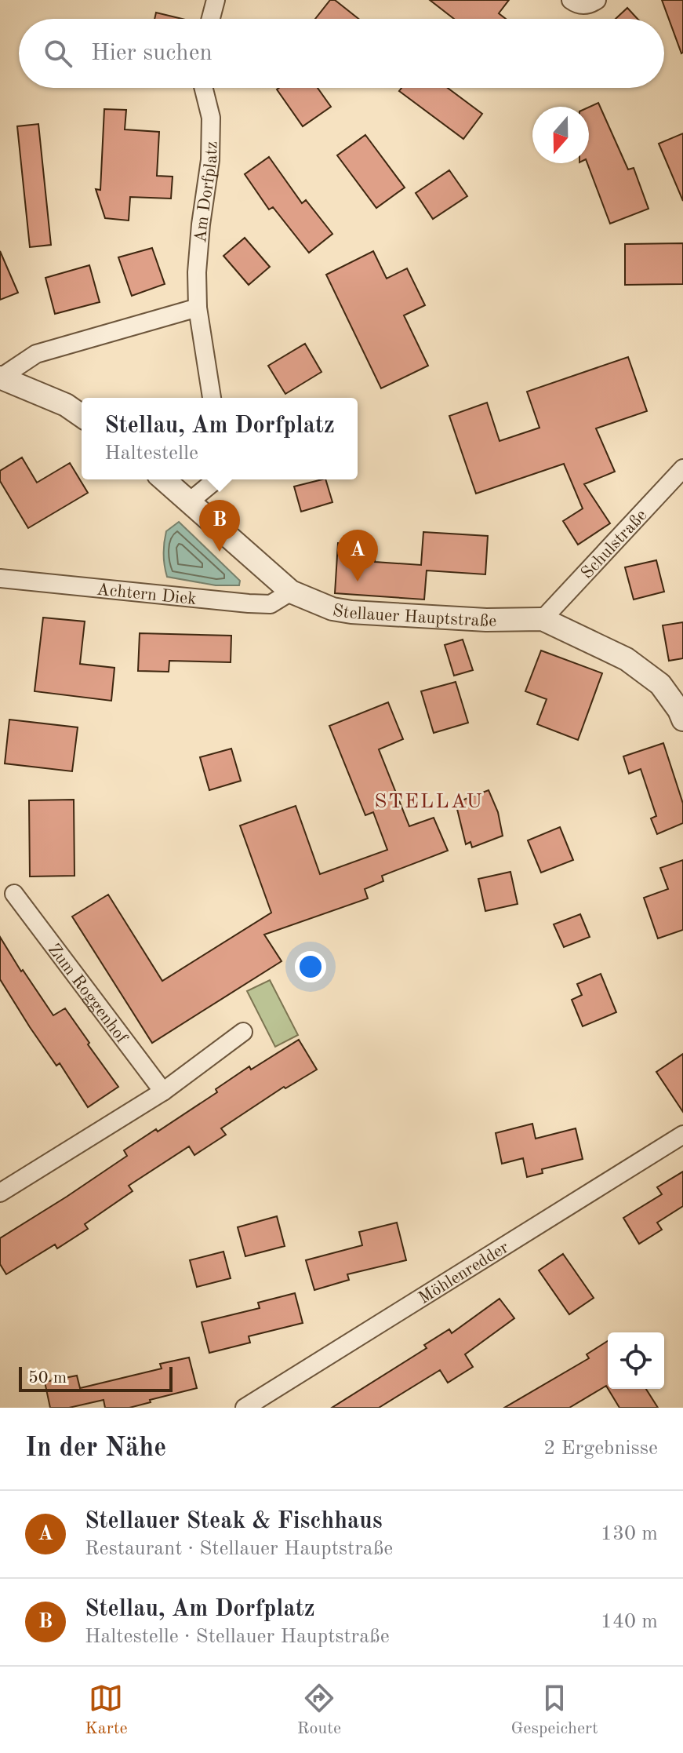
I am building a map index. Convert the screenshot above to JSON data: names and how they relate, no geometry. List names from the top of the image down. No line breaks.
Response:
{"streets":{"street":["Am Dorfplatz","Schulstraße","Achtern Diek","Stellauer Hauptstraße","Zum Roggenhof","Möhlenredder"]},"crossings":[["Schulstraße","Stellauer Hauptstraße"],["Achtern Diek","Stellauer Hauptstraße"]],"districts":["STELLAU"],"scale_bar":"50 m","north":"bottom","page":{"search":"Hier suchen","popup":["Stellau, Am Dorfplatz","Haltestelle"],"pins":["B","A"],"scale":"50 m","heading":["In der Nähe","2 Ergebnisse"],"list":[{"mark":"A","name":"Stellauer Steak & Fischhaus","note":"Restaurant · Stellauer Hauptstraße","value":"130 m"},{"mark":"B","name":"Stellau, Am Dorfplatz","note":"Haltestelle · Stellauer Hauptstraße","value":"140 m"}],"nav":["Karte","Route","Gespeichert"]}}
